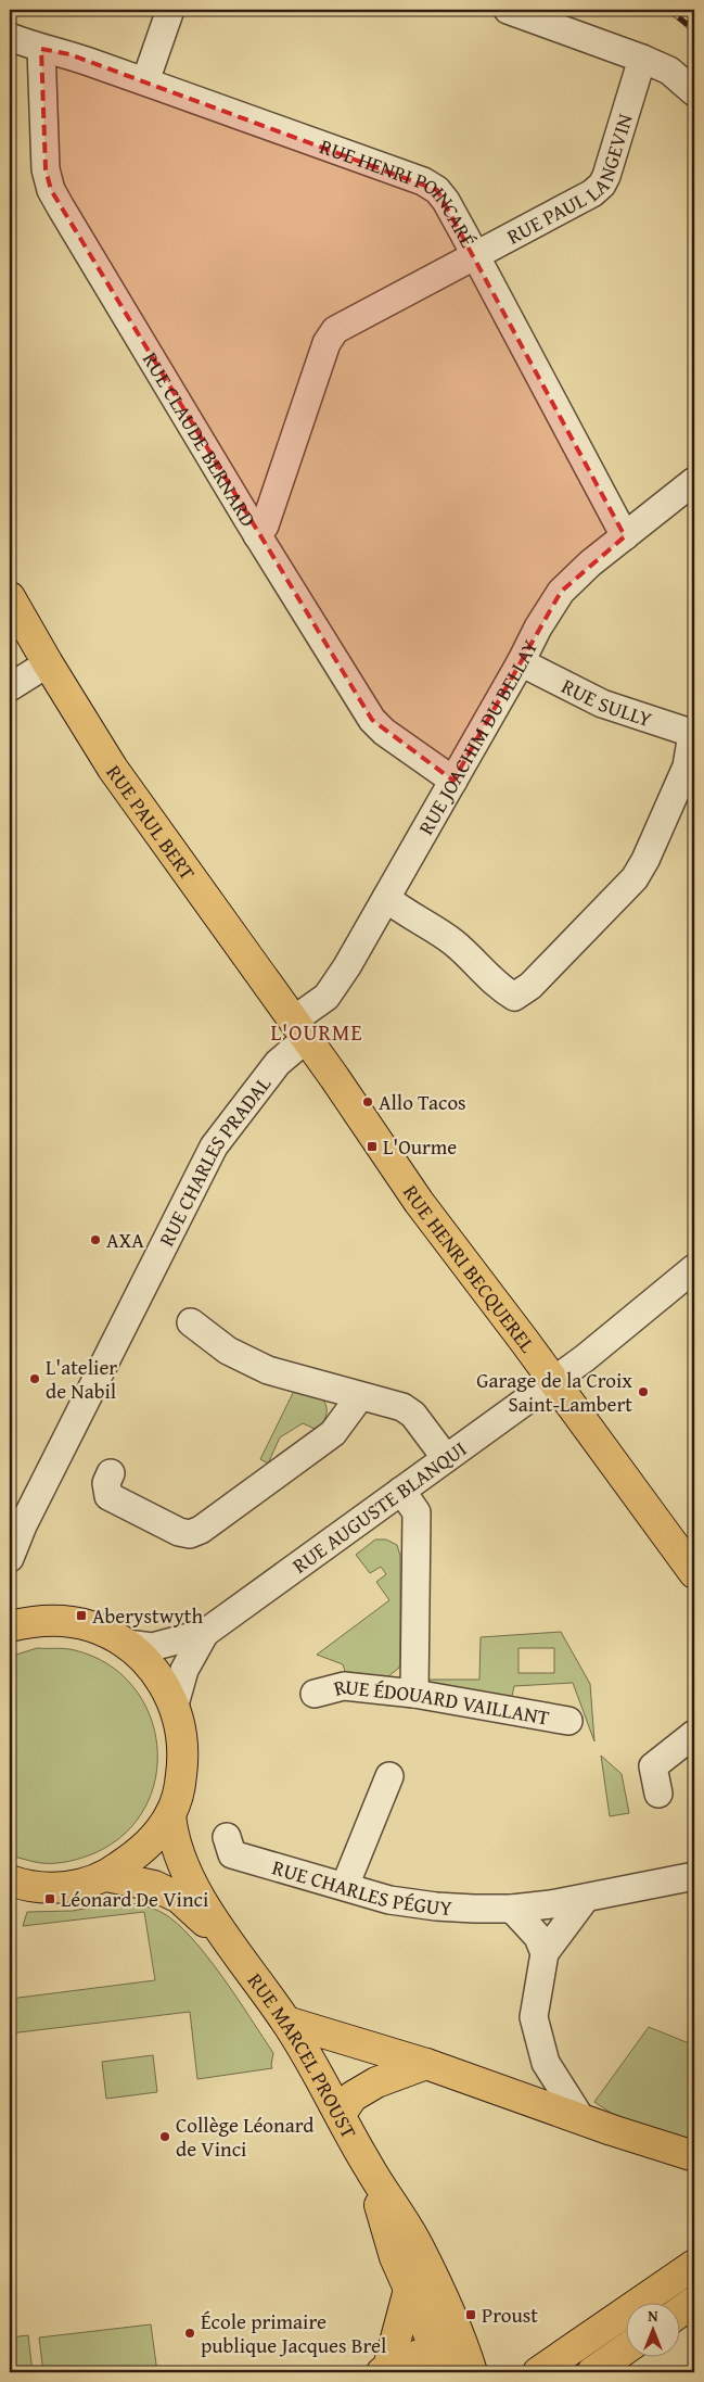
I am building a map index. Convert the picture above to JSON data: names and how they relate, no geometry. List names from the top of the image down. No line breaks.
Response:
{"streets":{"main road":["RUE PAUL BERT","RUE HENRI BECQUEREL","RUE MARCEL PROUST"],"street":["RUE PAUL LANGEVIN","RUE HENRI POINCARÉ","RUE CLAUDE BERNARD","RUE SULLY","RUE JOACHIM DU BELLAY","RUE CHARLES PRADAL","RUE AUGUSTE BLANQUI","RUE ÉDOUARD VAILLANT","RUE CHARLES PÉGUY"]},"crossings":[["RUE PAUL LANGEVIN","RUE HENRI POINCARÉ"],["RUE PAUL LANGEVIN","RUE CLAUDE BERNARD"],["RUE HENRI POINCARÉ","RUE CLAUDE BERNARD"],["RUE HENRI POINCARÉ","RUE JOACHIM DU BELLAY"],["RUE CLAUDE BERNARD","RUE JOACHIM DU BELLAY"],["RUE SULLY","RUE JOACHIM DU BELLAY"],["RUE JOACHIM DU BELLAY","RUE PAUL BERT"],["RUE JOACHIM DU BELLAY","RUE CHARLES PRADAL"],["RUE JOACHIM DU BELLAY","RUE HENRI BECQUEREL"],["RUE PAUL BERT","RUE CHARLES PRADAL"],["RUE PAUL BERT","RUE HENRI BECQUEREL"],["RUE CHARLES PRADAL","RUE HENRI BECQUEREL"],["RUE HENRI BECQUEREL","RUE AUGUSTE BLANQUI"]],"districts":["L'OURME"],"places":{"other":["Allo Tacos","AXA","L'atelier de Nabil","Garage de la Croix Saint-Lambert","Collège Léonard de Vinci","École primaire publique Jacques Brel"],"transit":["L'Ourme","Aberystwyth","Léonard De Vinci","Proust"]},"north":"top"}
